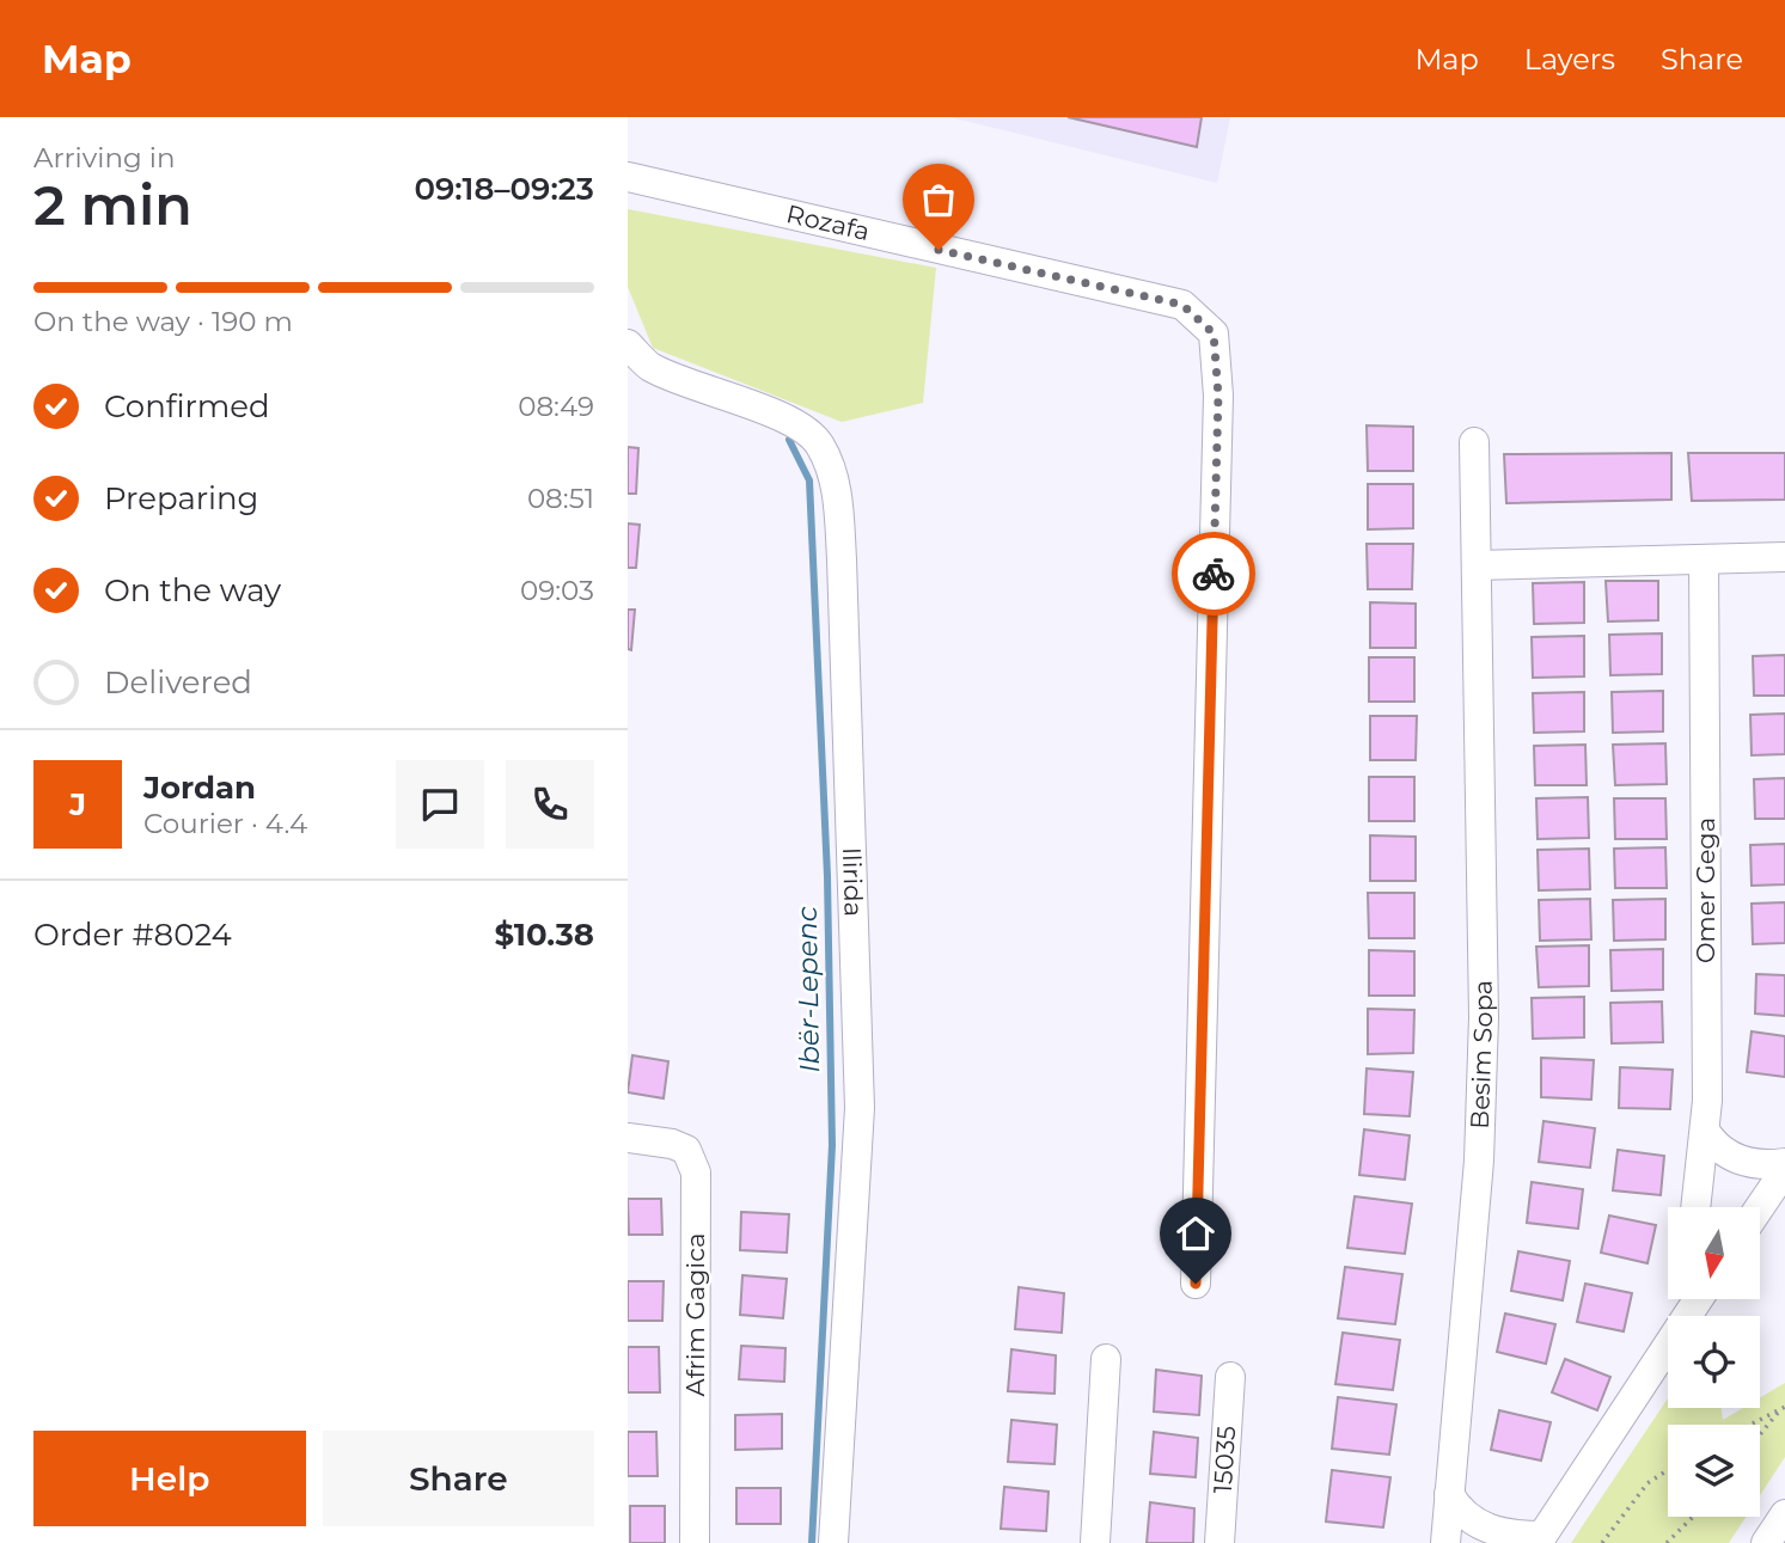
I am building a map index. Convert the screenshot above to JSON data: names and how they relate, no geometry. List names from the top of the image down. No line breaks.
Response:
{"streets":{"street":["Rozafa","Ilirida","Omer Gega","Besim Sopa","Afrim Gagica","15035"]},"water":["Ibër-Lepenc"],"north":"bottom","page":{"header":"Map","nav":["Map","Layers","Share"],"heading":["2 min","Arriving in","09:18–09:23"],"panel":["Jordan","Courier · 4.4","Order #8024","$10.38"],"bar":"On the way · 190 m","list":[["Confirmed","08:49"],["Preparing","08:51"],["On the way","09:03"],"Delivered"],"round":"J","buttons":["Help","Share"]}}
